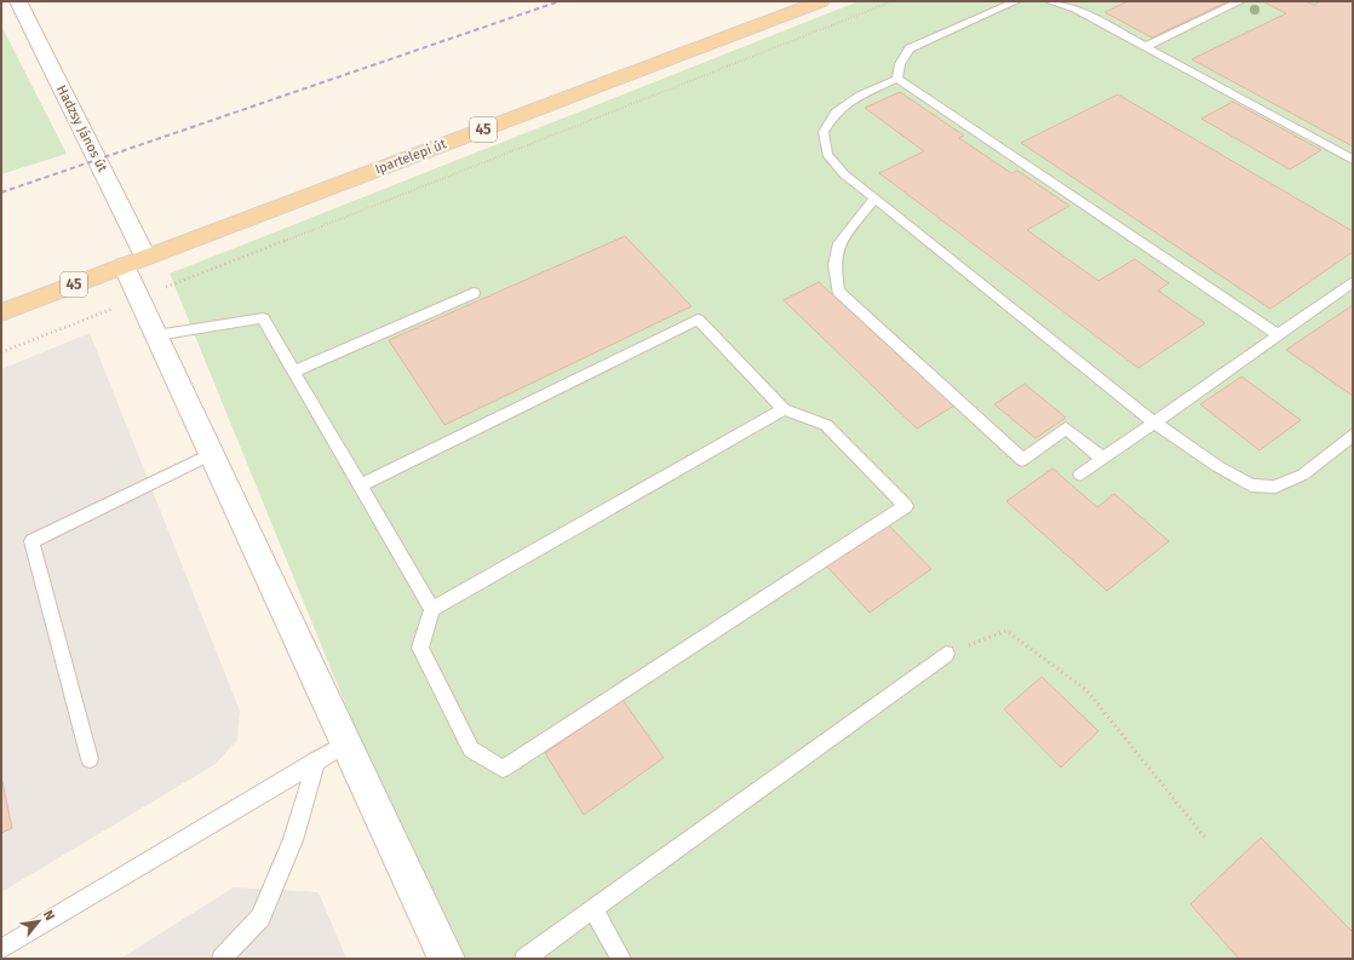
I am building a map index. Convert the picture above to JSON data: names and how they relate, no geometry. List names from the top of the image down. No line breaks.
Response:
{"streets":{"main road":["45","Ipartelepi út"],"street":["Hadzsy János út"]},"crossings":[["Hadzsy János út","Ipartelepi út"]],"north":"top right"}
